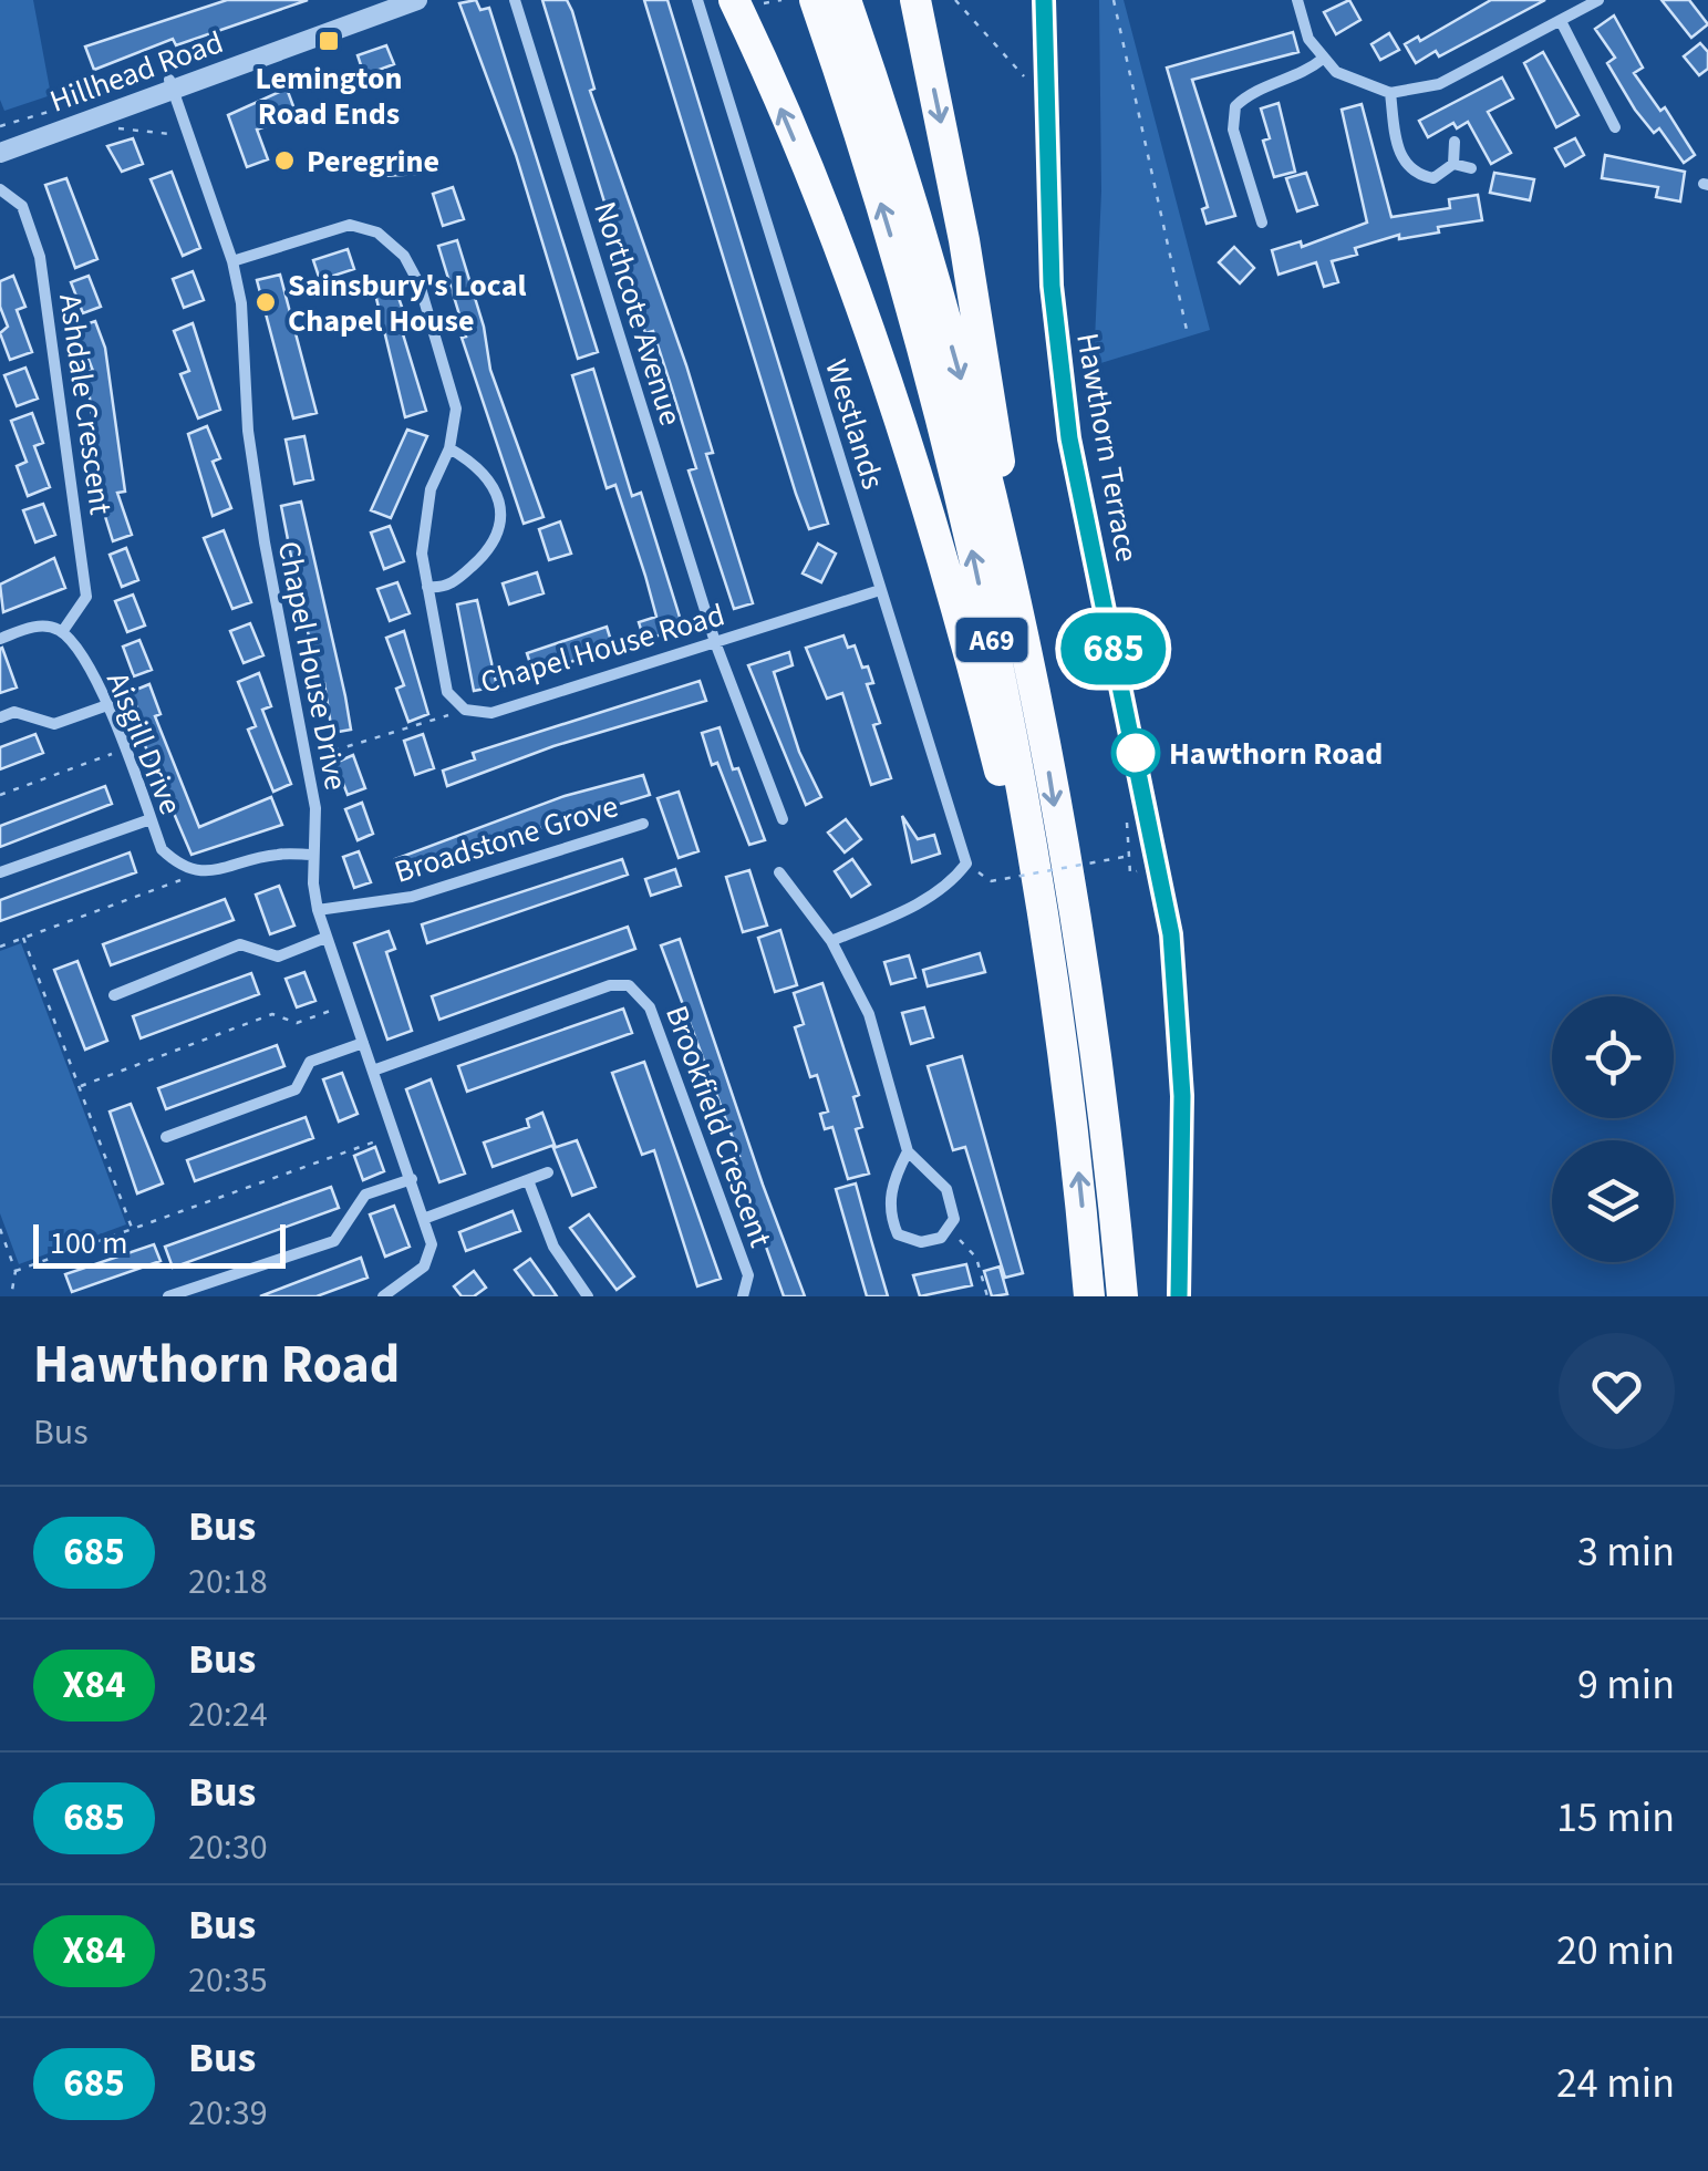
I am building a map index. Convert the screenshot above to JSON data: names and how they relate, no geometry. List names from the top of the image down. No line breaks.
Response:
{"streets":{"highway":["A69"],"main road":["Hawthorn Terrace"],"street":["Hillhead Road","Northcote Avenue","Ashdale Crescent","Westlands","Chapel House Road","Chapel House Drive","Aisgill Drive","Broadstone Grove","Brookfield Crescent"]},"crossings":[["Hillhead Road","Chapel House Drive"],["Northcote Avenue","Chapel House Road"],["Ashdale Crescent","Aisgill Drive"],["Westlands","Chapel House Road"],["Chapel House Road","Chapel House Drive"],["Chapel House Drive","Broadstone Grove"],["Chapel House Drive","Brookfield Crescent"]],"places":{"transit":["Lemington Road Ends"],"other":["Peregrine","Sainsbury's Local Chapel House","Hawthorn Road"]},"lines":["bus line 685"],"scale_bar":"100 m","page":{"on_map":"685","scale":"100 m","heading":["Hawthorn Road","Bus"],"list":[{"mark":"685","name":"Bus","note":"20:18","value":"3 min"},{"mark":"X84","name":"Bus","note":"20:24","value":"9 min"},{"mark":"685","name":"Bus","note":"20:30","value":"15 min"},{"mark":"X84","name":"Bus","note":"20:35","value":"20 min"},{"mark":"685","name":"Bus","note":"20:39","value":"24 min"}]}}
